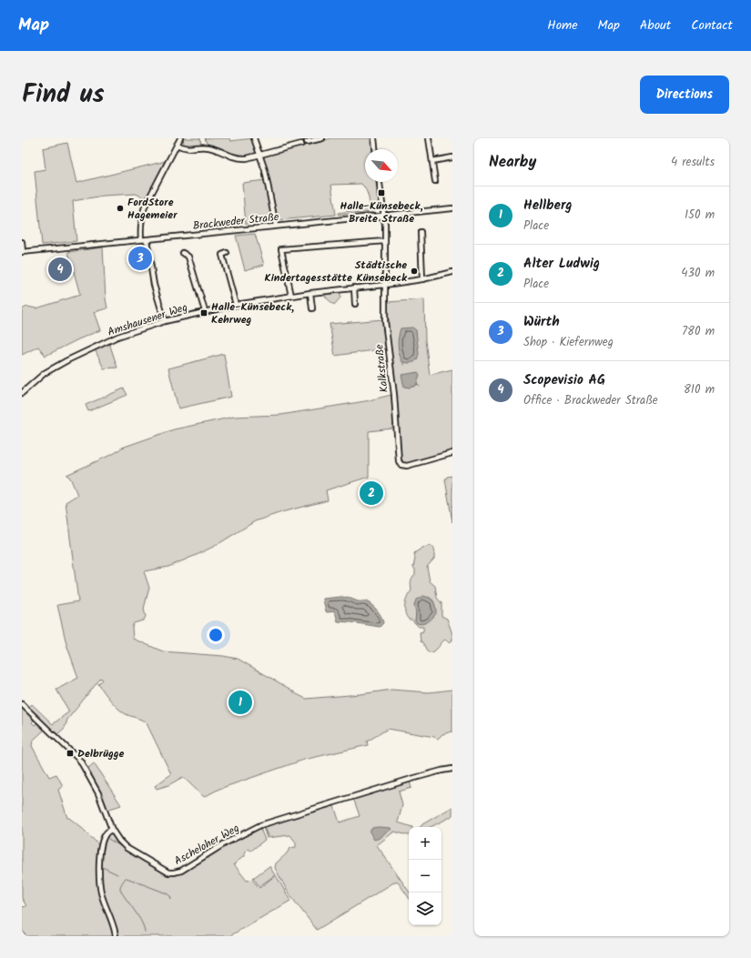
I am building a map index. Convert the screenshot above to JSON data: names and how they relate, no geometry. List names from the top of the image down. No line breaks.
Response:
{"streets":{"street":["Brackweder Straße","Amshausener Weg","Kalkstraße","Ascheloher Weg"]},"crossings":[["Brackweder Straße","Kalkstraße"],["Amshausener Weg","Kalkstraße"]],"places":{"transit":["Halle-Künsebeck, Breite Straße","Halle-Künsebeck, Kehrweg","Delbrügge"],"other":["FordStore Hagemeier","Städtische Kindertagesstätte Künsebeck"]},"north":"bottom right","page":{"header":"Map","nav":["Home","Map","About","Contact"],"title":"Find us","buttons":"Directions","heading":["Nearby","4 results"],"list":[{"mark":"1","name":"Hellberg","note":"Place","value":"150 m"},{"mark":"2","name":"Alter Ludwig","note":"Place","value":"430 m"},{"mark":"3","name":"Würth","note":"Shop · Kiefernweg","value":"780 m"},{"mark":"4","name":"Scopevisio AG","note":"Office · Brackweder Straße","value":"810 m"}],"pins":["3","4","2","1"],"map_buttons":["+","−"]}}
